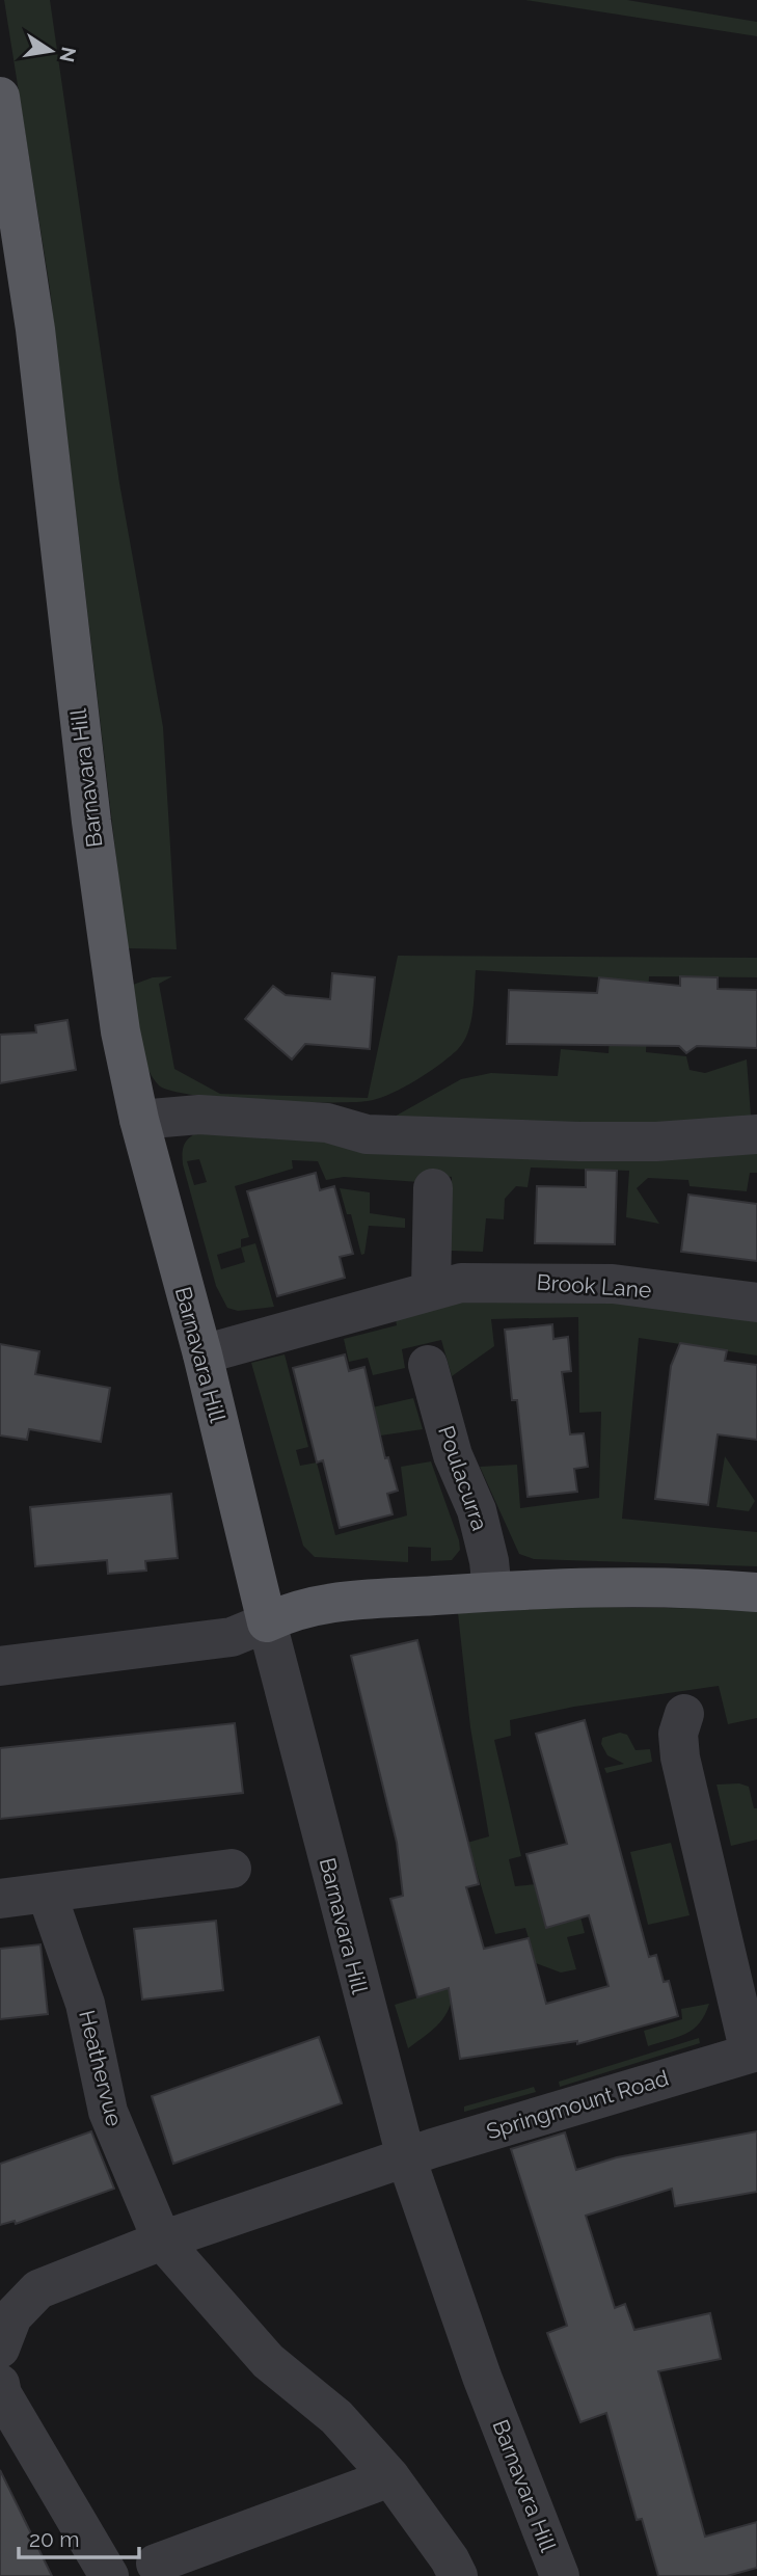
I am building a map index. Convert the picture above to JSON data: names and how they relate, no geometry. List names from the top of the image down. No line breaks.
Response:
{"streets":{"main road":["Barnavara Hill"],"street":["Brook Lane","Poulacurra","Heathervue","Springmount Road"]},"crossings":[["Barnavara Hill","Brook Lane"],["Barnavara Hill","Springmount Road"]],"scale_bar":"20 m","north":"right"}
